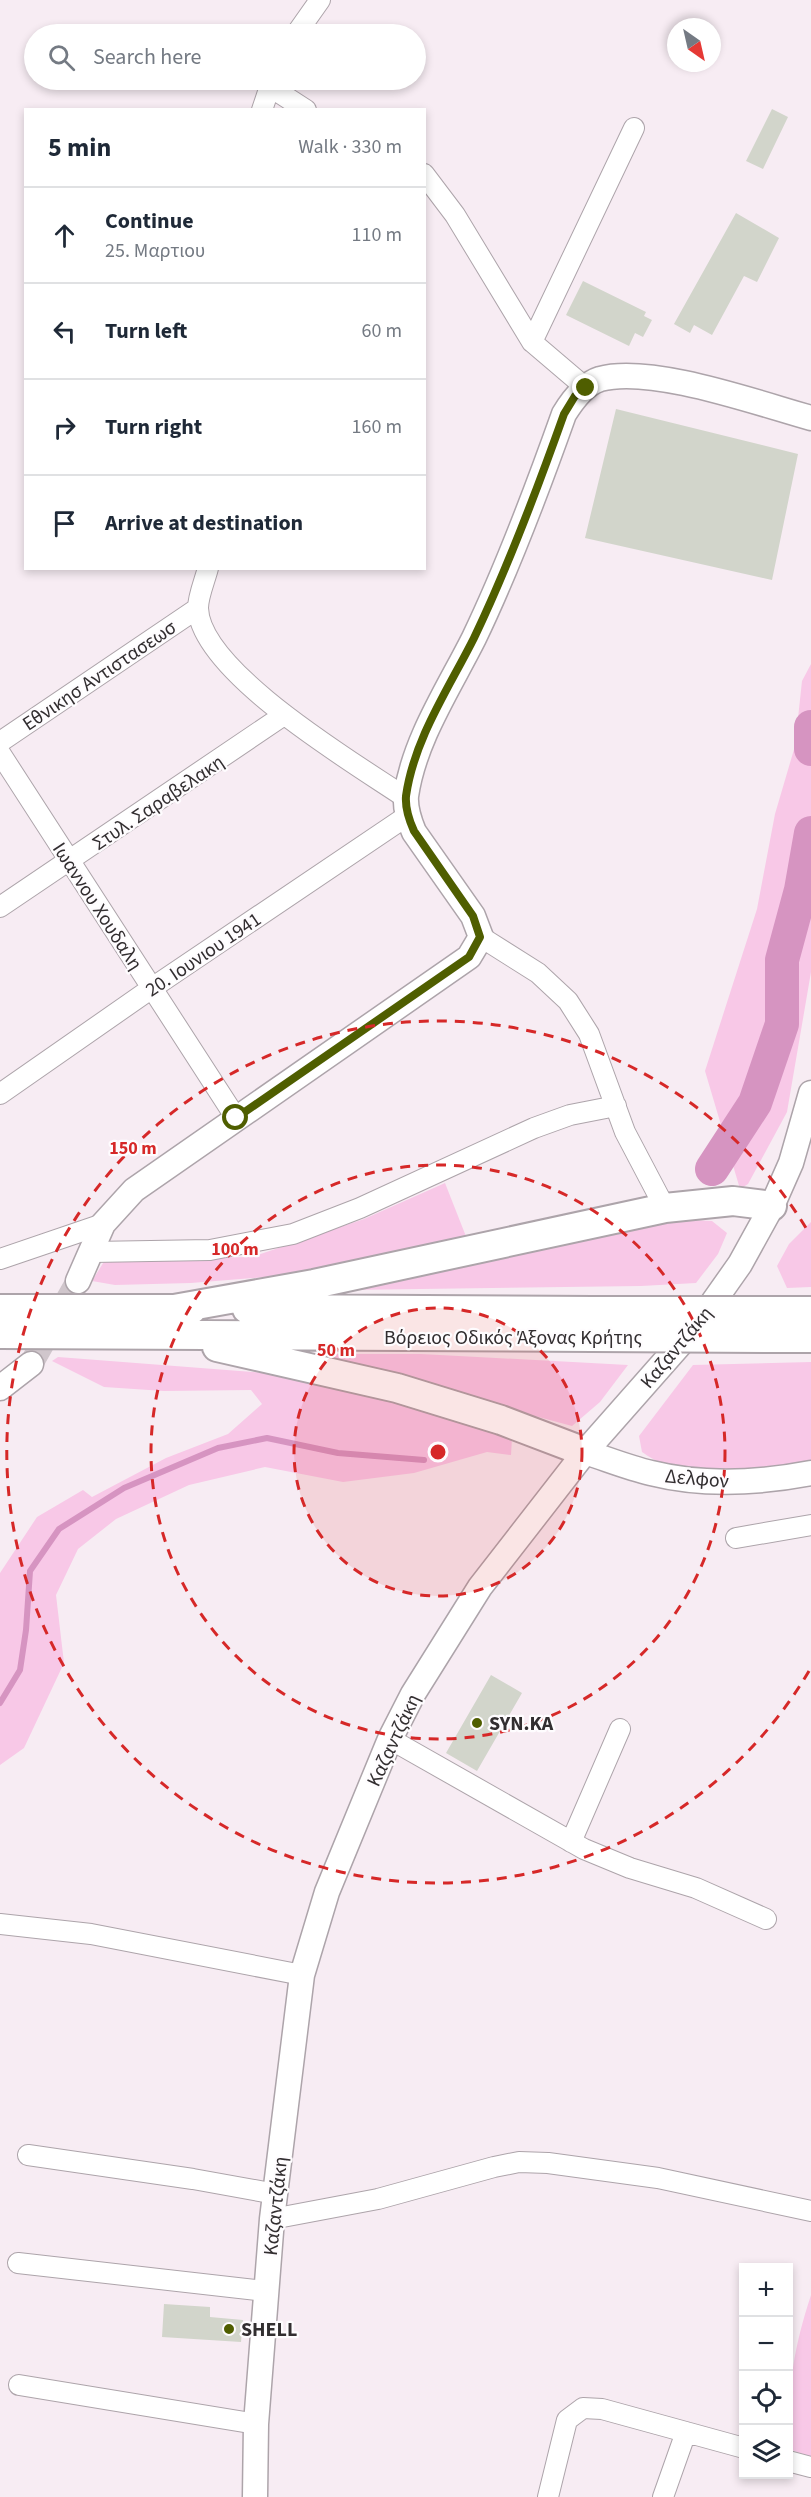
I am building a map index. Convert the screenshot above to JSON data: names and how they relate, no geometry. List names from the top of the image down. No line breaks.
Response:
{"streets":{"highway":["Βόρειος Οδικός Άξονας Κρήτης"],"main road":["Καζαντζάκη","Δελφον"],"street":["Εθνικησ Αντιστασεωσ","Στυλ. Σαραβελακη","Ιωαννου Χουδαλη","20. Ιουνιου 1941"]},"crossings":[["Στυλ. Σαραβελακη","Ιωαννου Χουδαλη"],["Ιωαννου Χουδαλη","20. Ιουνιου 1941"],["Καζαντζάκη","Δελφον"]],"places":["SYN.KA","SHELL"],"north":"bottom right","page":{"search":"Search here","heading":["5 min","Walk · 330 m"],"list":[["Continue","25. Μαρτιου","110 m"],["Turn left","60 m"],["Turn right","160 m"],"Arrive at destination"],"map_buttons":["+","−"]},"rings":["150 m","100 m","50 m"]}
